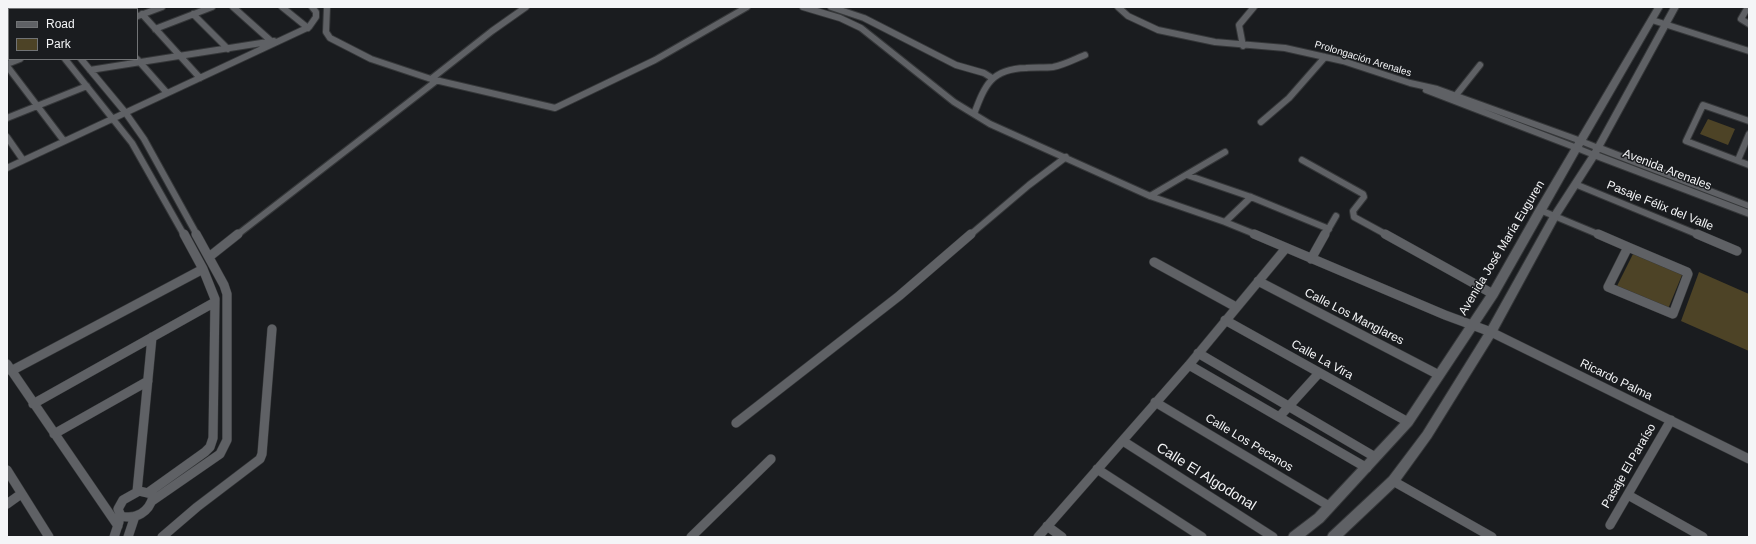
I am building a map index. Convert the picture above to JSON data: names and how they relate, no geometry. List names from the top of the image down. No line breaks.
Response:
{"streets":{"street":["Prolongación Arenales","Avenida Arenales","Pasaje Félix del Valle","Avenida José María Euguren","Calle Los Manglares","Calle La Vira","Ricardo Palma","Calle Los Pecanos","Pasaje El Paraíso","Calle El Algodonal"]},"crossings":[["Prolongación Arenales","Avenida Arenales"],["Prolongación Arenales","Avenida José María Euguren"],["Avenida Arenales","Avenida José María Euguren"],["Avenida José María Euguren","Calle Los Manglares"],["Avenida José María Euguren","Calle La Vira"],["Avenida José María Euguren","Ricardo Palma"],["Avenida José María Euguren","Calle Los Pecanos"],["Ricardo Palma","Pasaje El Paraíso"]],"legend":["Road","Park"]}
